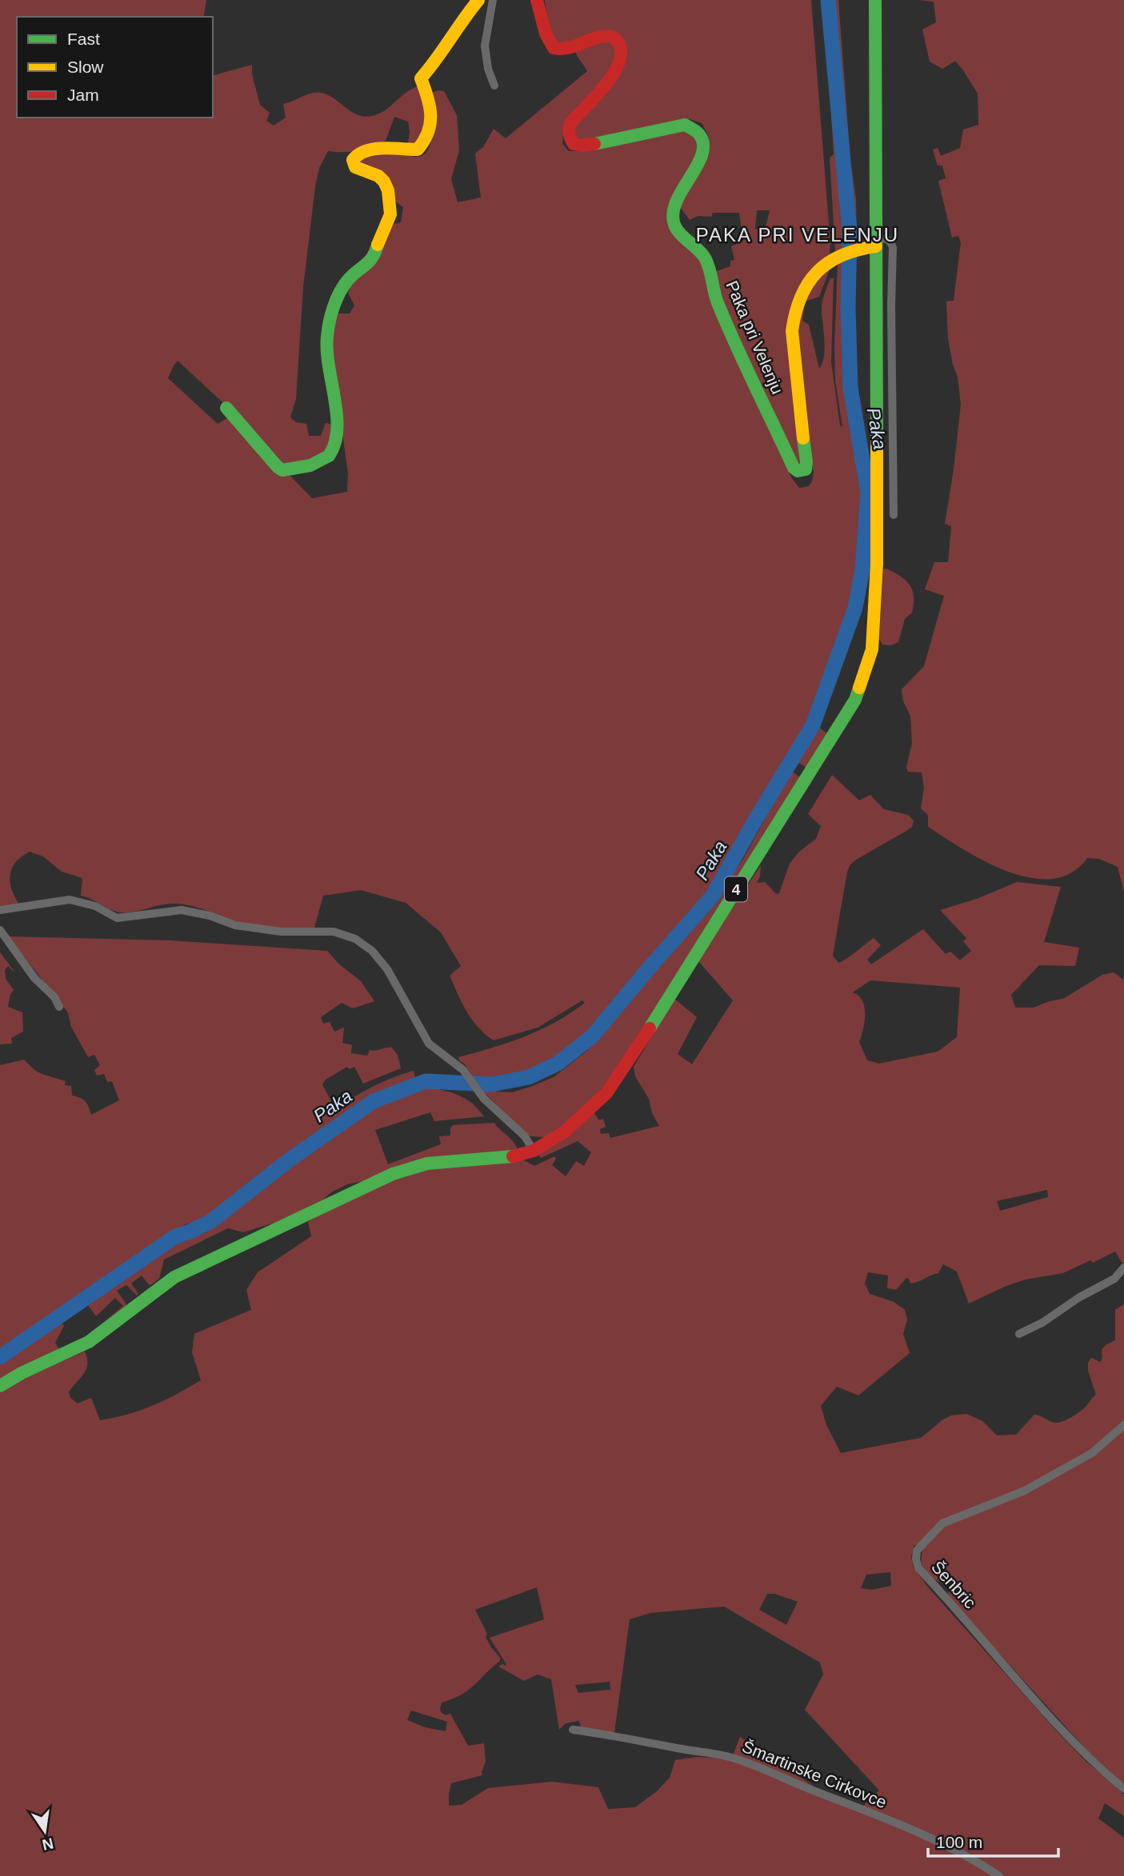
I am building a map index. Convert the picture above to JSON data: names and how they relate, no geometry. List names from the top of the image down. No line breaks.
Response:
{"streets":{"main road":["Paka pri Velenju","4"],"street":["Šenbric","Šmartinske Cirkovce"]},"crossings":[["Paka pri Velenju","4"]],"districts":["PAKA PRI VELENJU"],"water":["Paka"],"legend":["Fast","Slow","Jam"],"scale_bar":"100 m","north":"bottom"}
